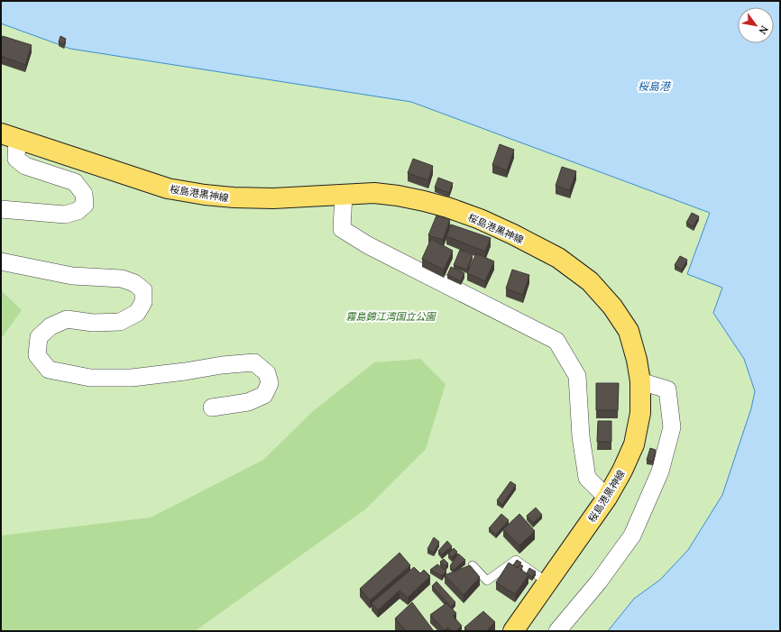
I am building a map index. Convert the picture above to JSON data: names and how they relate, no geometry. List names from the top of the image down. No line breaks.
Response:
{"streets":{"main road":["桜島港黒神線"]},"water":["桜島港"],"parks":["霧島錦江湾国立公園"],"north":"bottom right"}
